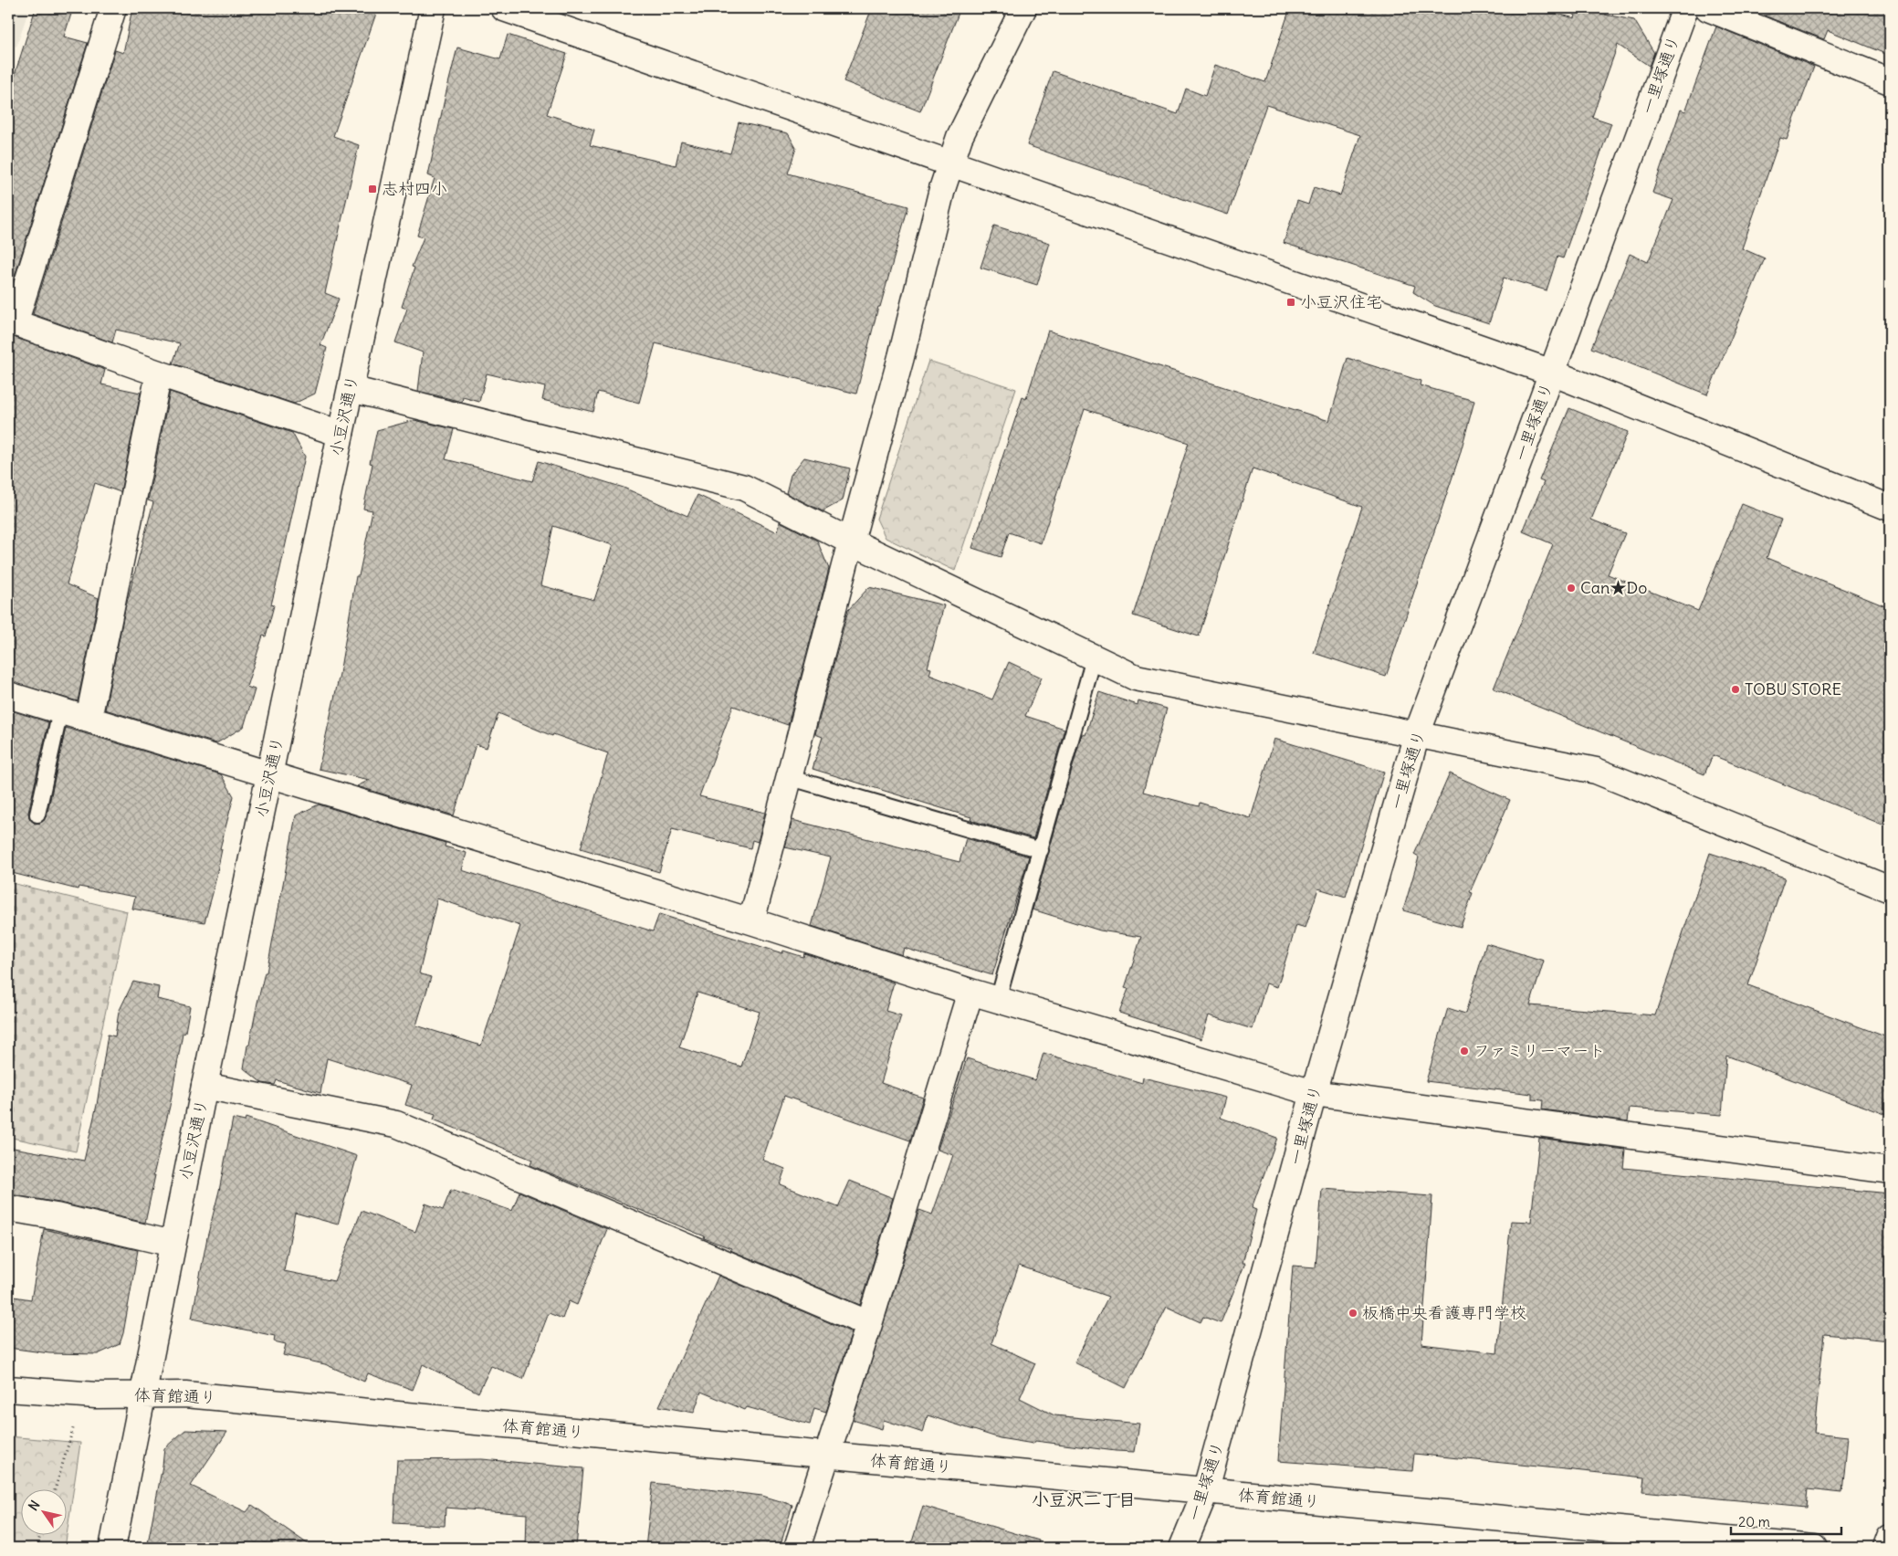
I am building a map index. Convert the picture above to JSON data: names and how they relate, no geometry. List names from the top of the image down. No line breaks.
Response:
{"streets":{"street":["一里塚通り","小豆沢通り","体育館通り"]},"crossings":[["一里塚通り","体育館通り"],["小豆沢通り","体育館通り"]],"districts":["小豆沢二丁目"],"places":{"transit":["志村四小","小豆沢住宅"],"other":["Can★Do","TOBU STORE","ファミリーマート","板橋中央看護専門学校"]},"scale_bar":"20 m","north":"top left"}
